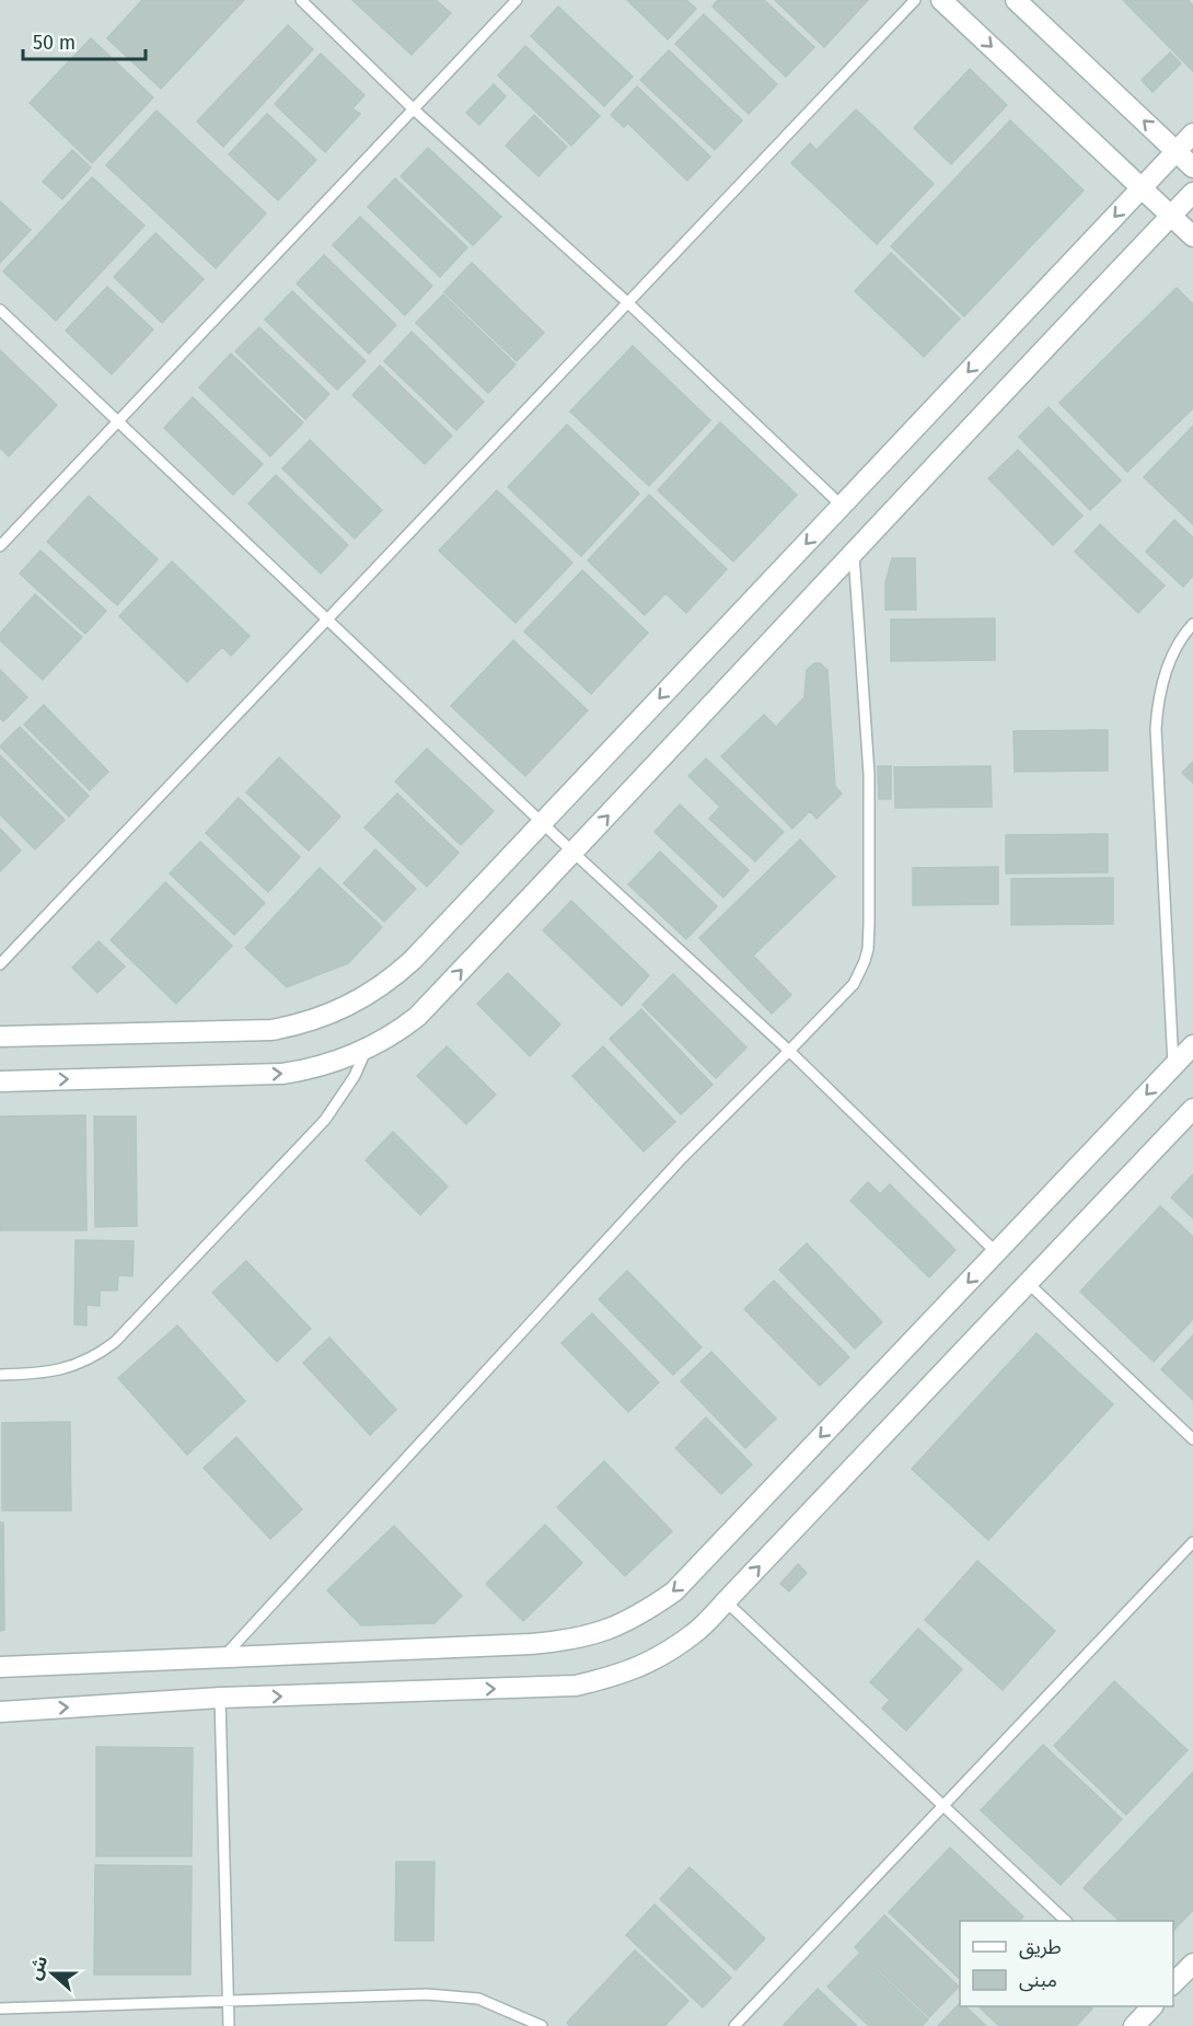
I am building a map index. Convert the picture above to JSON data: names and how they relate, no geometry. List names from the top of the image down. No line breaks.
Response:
{"legend":["طريق","مبنى"],"scale_bar":"50 m","north":"left"}
